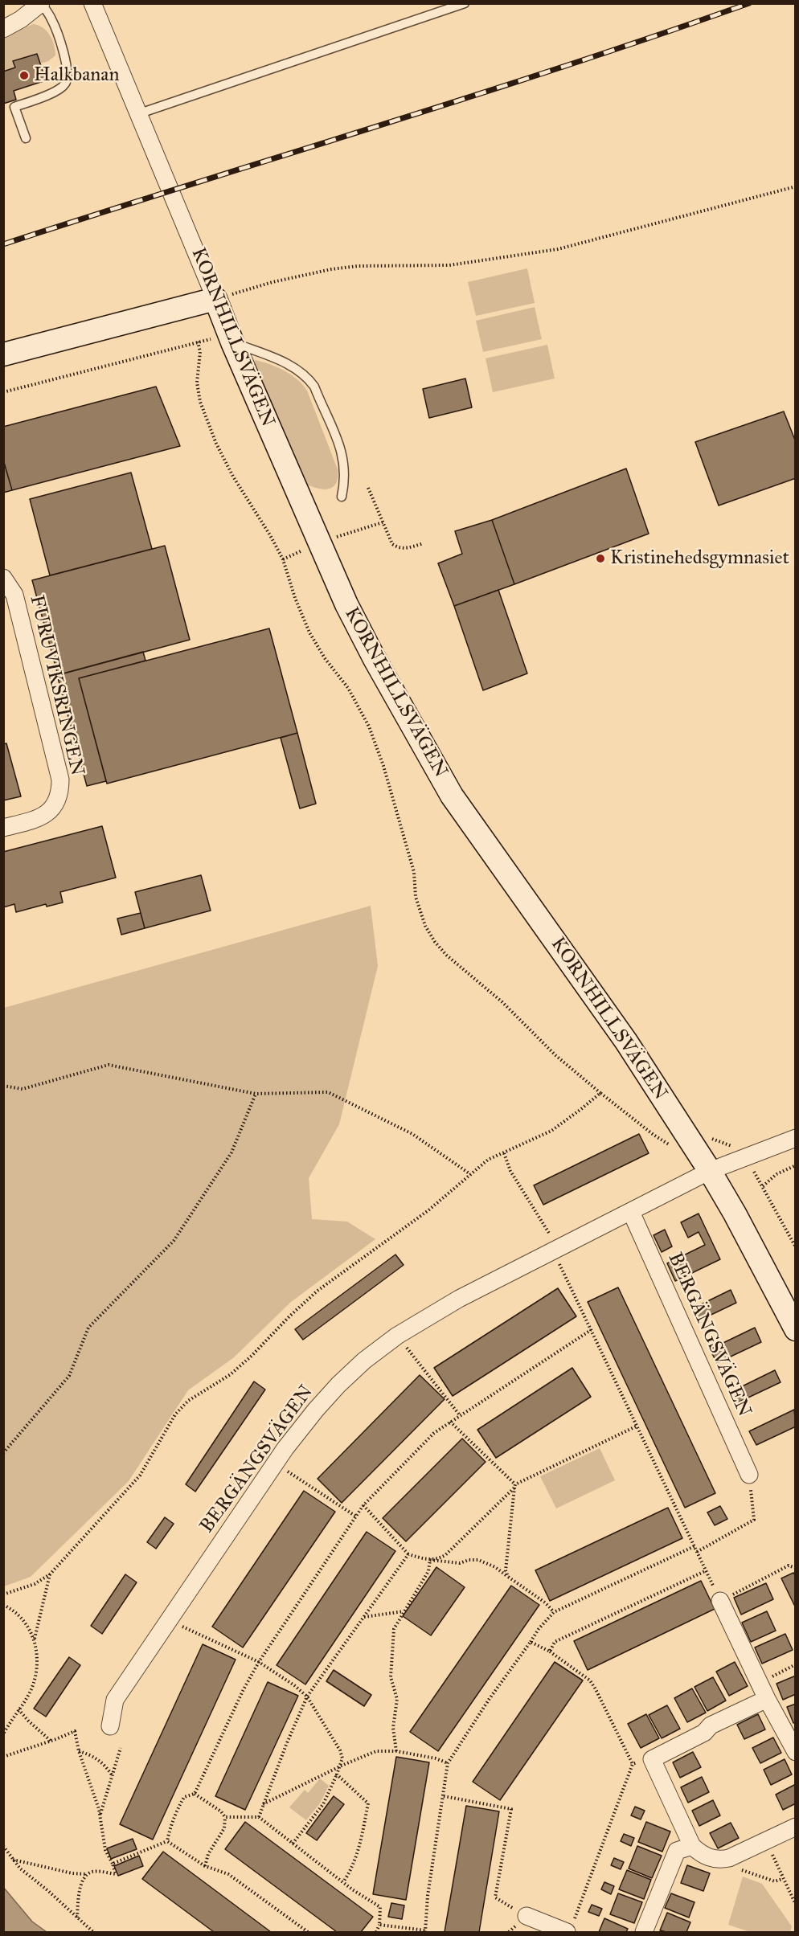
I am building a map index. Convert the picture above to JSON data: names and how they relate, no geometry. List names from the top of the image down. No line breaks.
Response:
{"streets":{"street":["KORNHILLSVÄGEN","FURUVIKSRINGEN","BERGÄNGSVÄGEN"]},"crossings":[["KORNHILLSVÄGEN","BERGÄNGSVÄGEN"]],"places":["Halkbanan","Kristinehedsgymnasiet"]}
